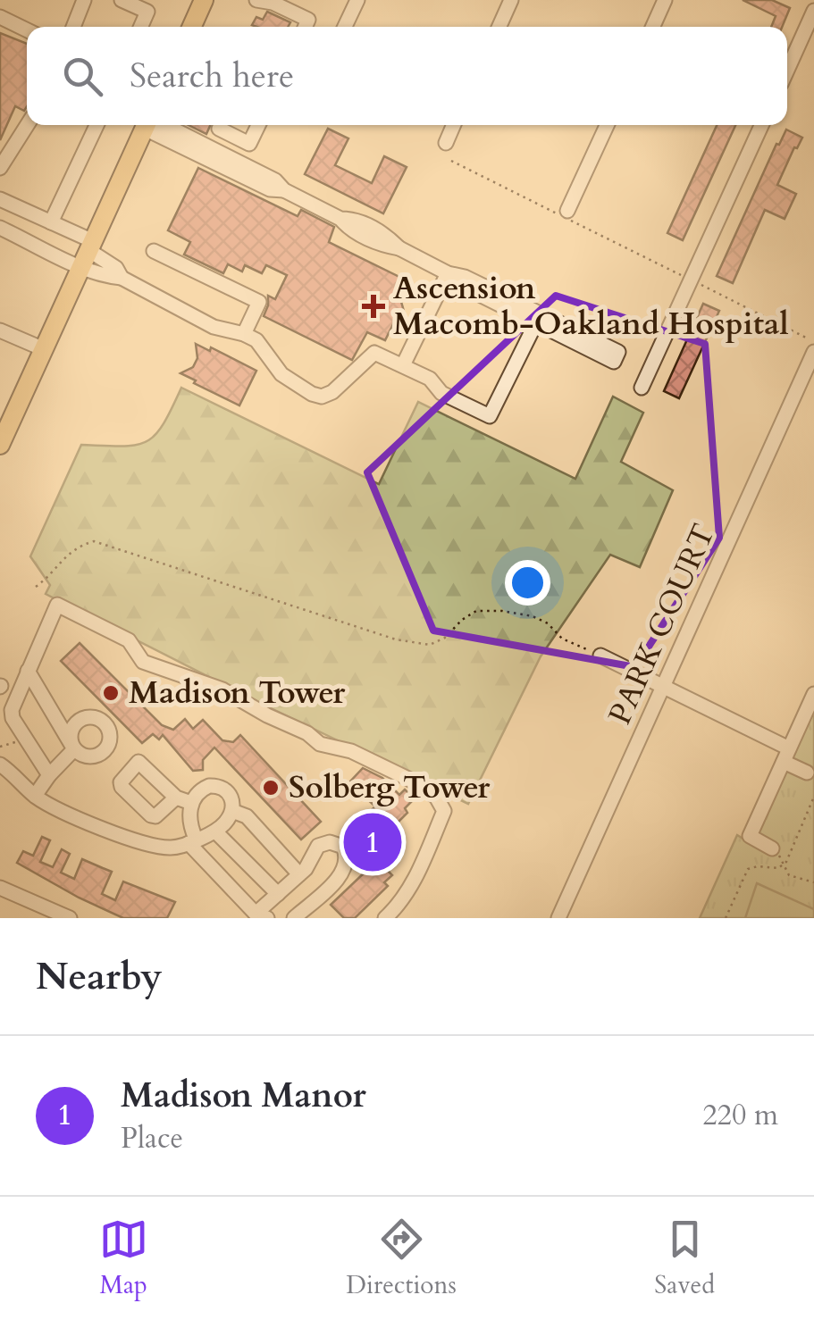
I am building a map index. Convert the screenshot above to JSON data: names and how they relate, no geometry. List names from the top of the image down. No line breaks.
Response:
{"streets":{"street":["PARK COURT"]},"places":{"health":["Ascension Macomb-Oakland Hospital"],"other":["Madison Tower","Solberg Tower"]},"page":{"search":"Search here","pins":"1","heading":"Nearby","list":[{"mark":"1","name":"Madison Manor","note":"Place","value":"220 m"}],"nav":["Map","Directions","Saved"]}}
